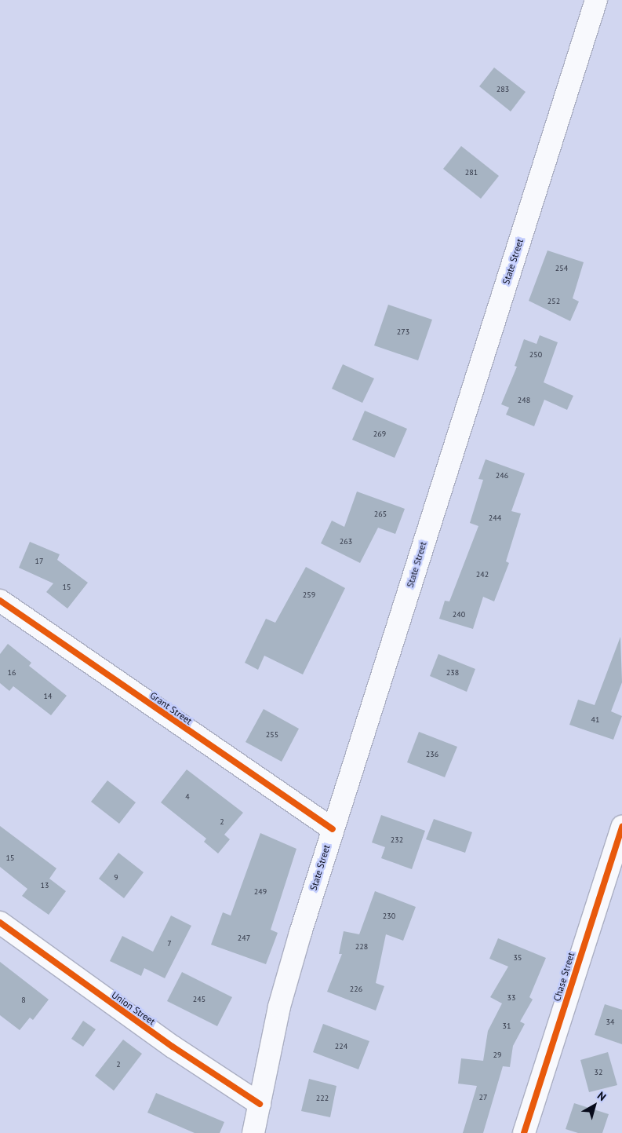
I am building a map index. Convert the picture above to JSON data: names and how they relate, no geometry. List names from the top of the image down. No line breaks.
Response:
{"streets":{"main road":["State Street","Grant Street","Chase Street","Union Street"]},"crossings":[["State Street","Grant Street"],["State Street","Union Street"]],"house_numbers":["283","281","254","252","273","250","248","269","246","265","244","263","17","242","15","259","240","16","238","14","41","255","236","4","2","232","15","9","13","249","230","247","7","228","35","226","33","245","8","34","31","224","29","2","32","27","222"],"north":"top right"}
